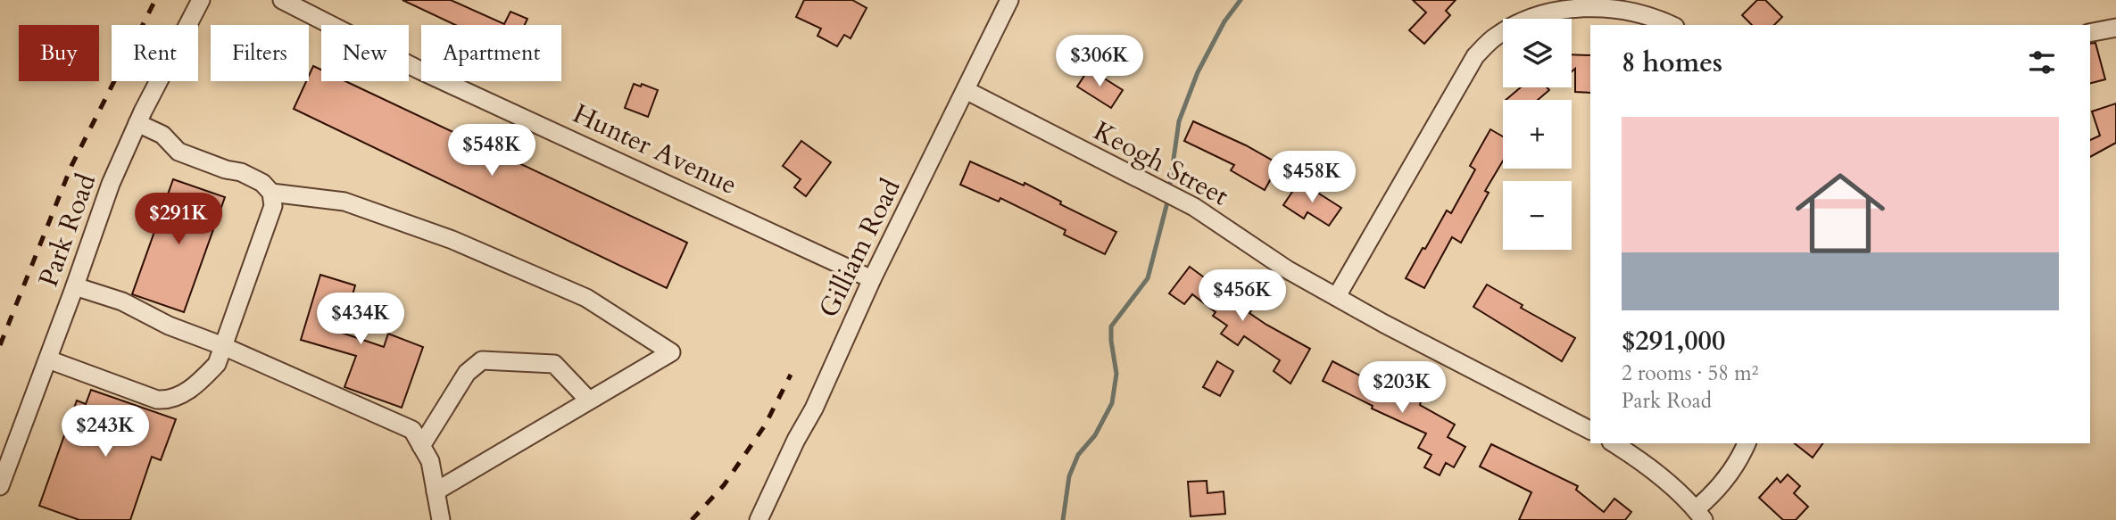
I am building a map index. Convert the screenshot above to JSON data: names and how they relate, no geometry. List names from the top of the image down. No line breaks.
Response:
{"streets":{"street":["Hunter Avenue","Keogh Street","Park Road","Gilliam Road"]},"crossings":[["Hunter Avenue","Gilliam Road"],["Keogh Street","Gilliam Road"]],"page":{"map_buttons":["+","−"],"chip":["Buy","Rent","Filters","New","Apartment"],"heading":"8 homes","price":["$306K","$548K","$458K","$291K","$456K","$434K","$203K","$243K"],"list":[{"name":"$291,000","note":"2 rooms · 58 m² · Park Road"}]}}
